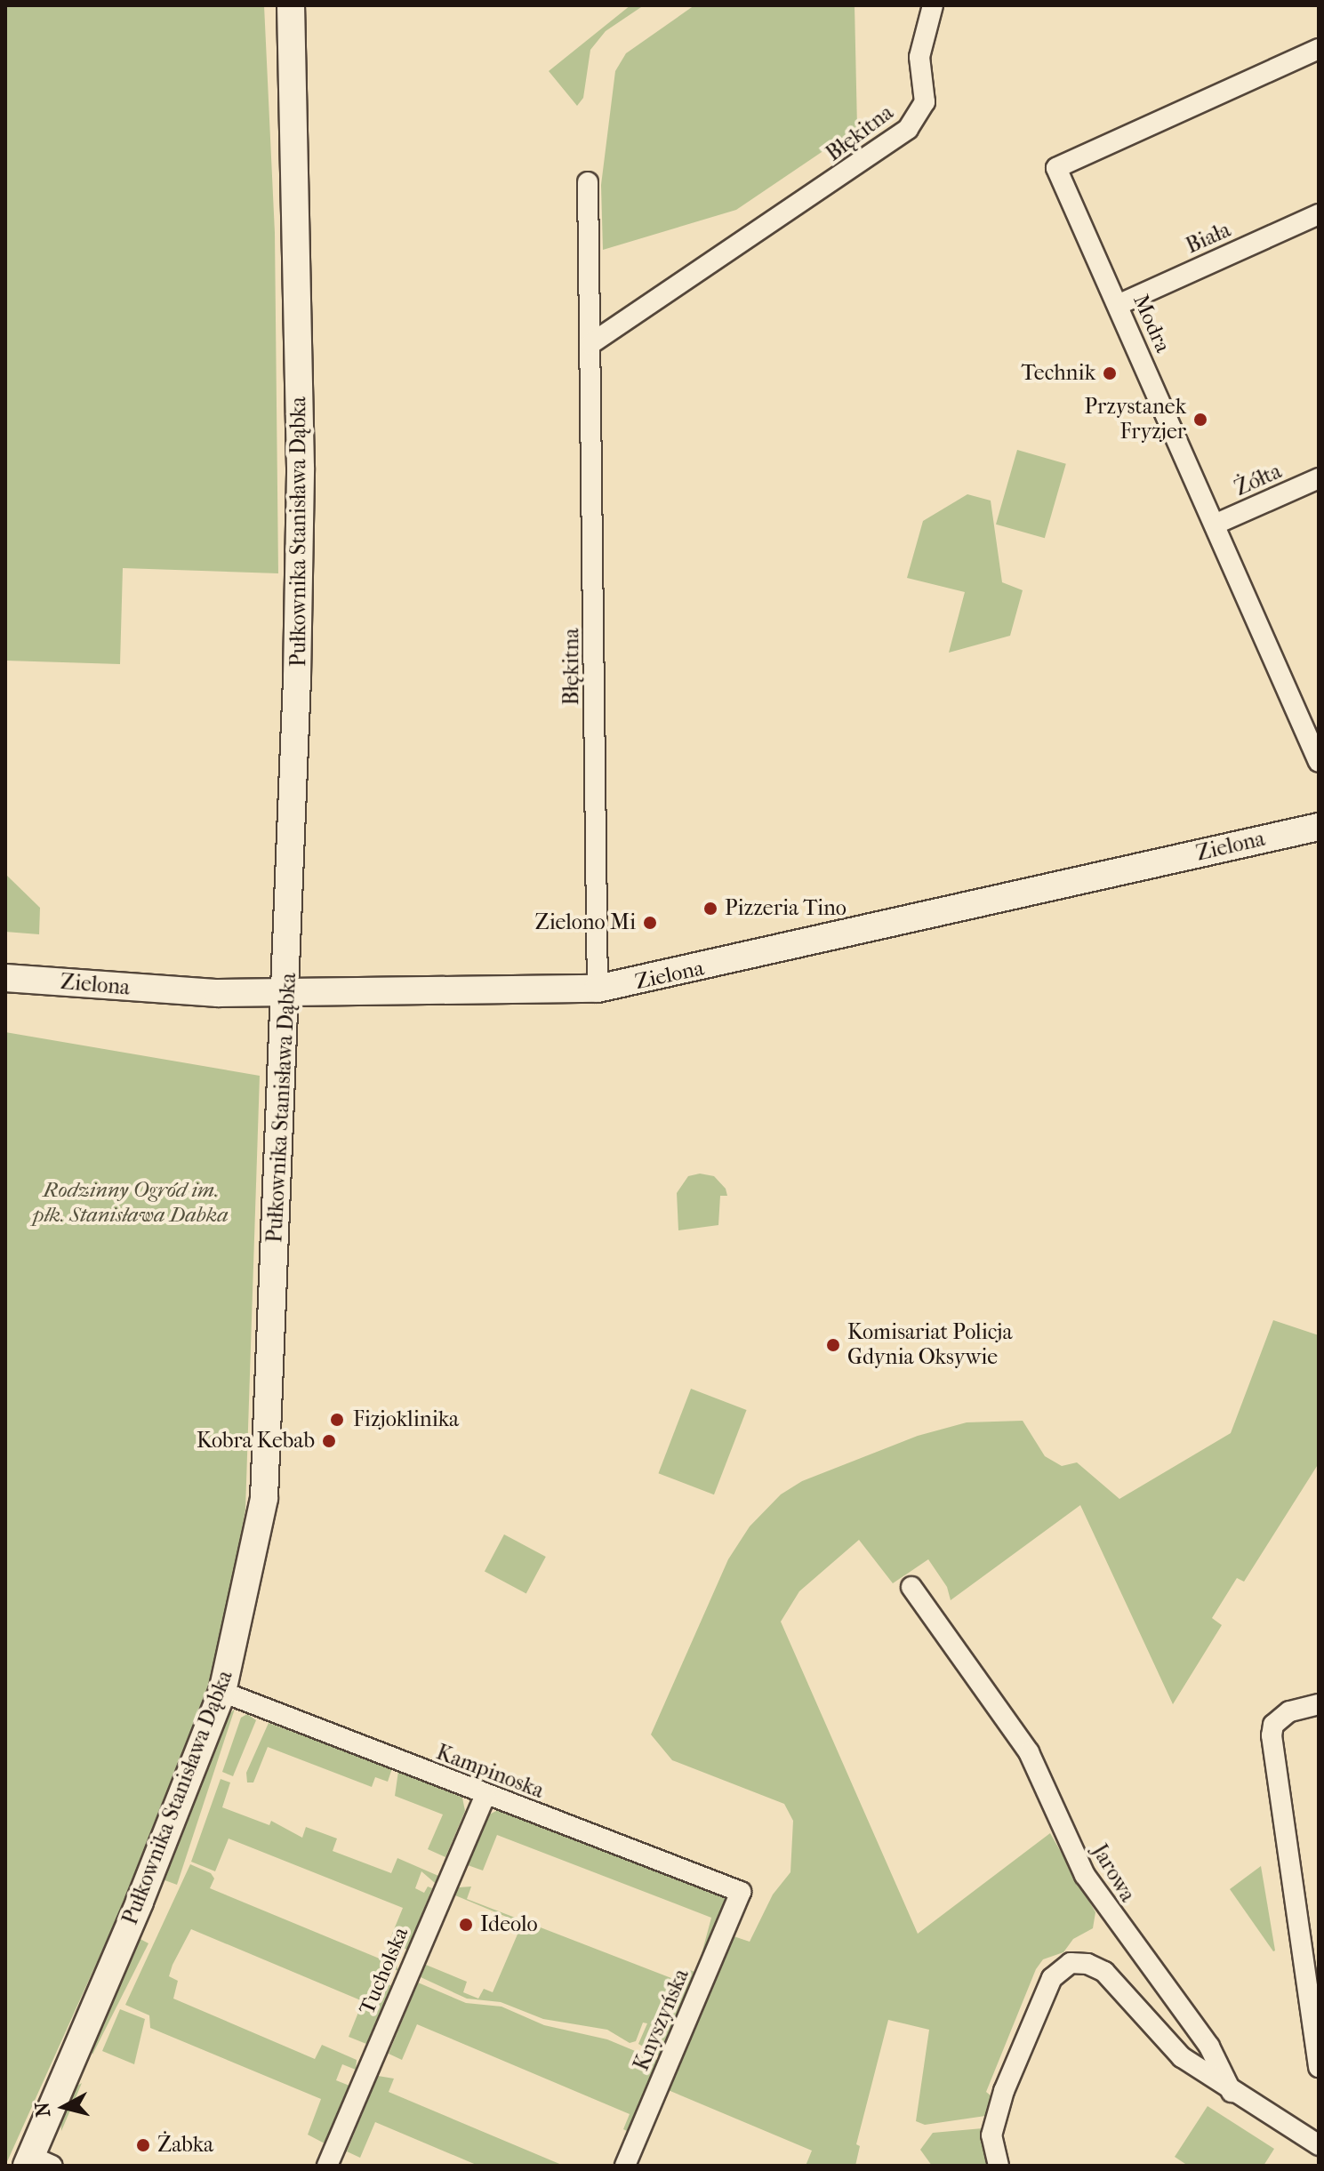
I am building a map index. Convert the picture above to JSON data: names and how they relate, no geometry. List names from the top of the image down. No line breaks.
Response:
{"streets":{"street":["Błękitna","Biała","Modra","Żółta","Pułkownika Stanisława Dąbka","Zielona","Kampinoska","Jarowa","Tucholska","Knyszyńska"]},"crossings":[["Błękitna","Zielona"],["Biała","Modra"],["Modra","Żółta"],["Pułkownika Stanisława Dąbka","Zielona"],["Pułkownika Stanisława Dąbka","Kampinoska"],["Kampinoska","Tucholska"],["Kampinoska","Knyszyńska"]],"parks":["Rodzinny Ogród im. płk. Stanisława Dabka"],"places":["Technik","Przystanek Fryzjer","Pizzeria Tino","Zielono Mi","Komisariat Policja Gdynia Oksywie","Fizjoklinika","Kobra Kebab","Ideolo","Żabka"],"north":"left"}
